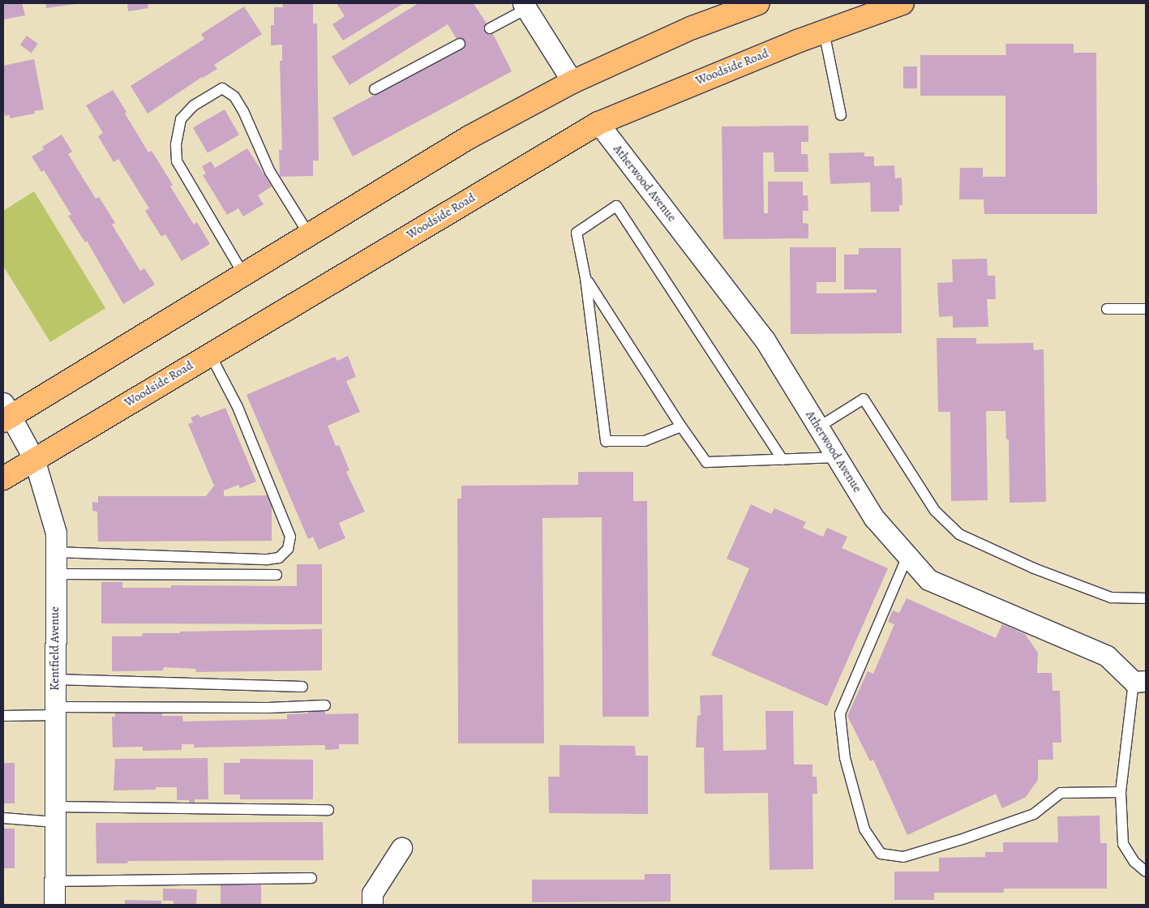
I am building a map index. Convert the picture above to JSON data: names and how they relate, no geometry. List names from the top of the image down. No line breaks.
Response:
{"streets":{"main road":["Woodside Road"],"street":["Atherwood Avenue","Kentfield Avenue"]},"crossings":[["Woodside Road","Atherwood Avenue"],["Woodside Road","Kentfield Avenue"]]}
